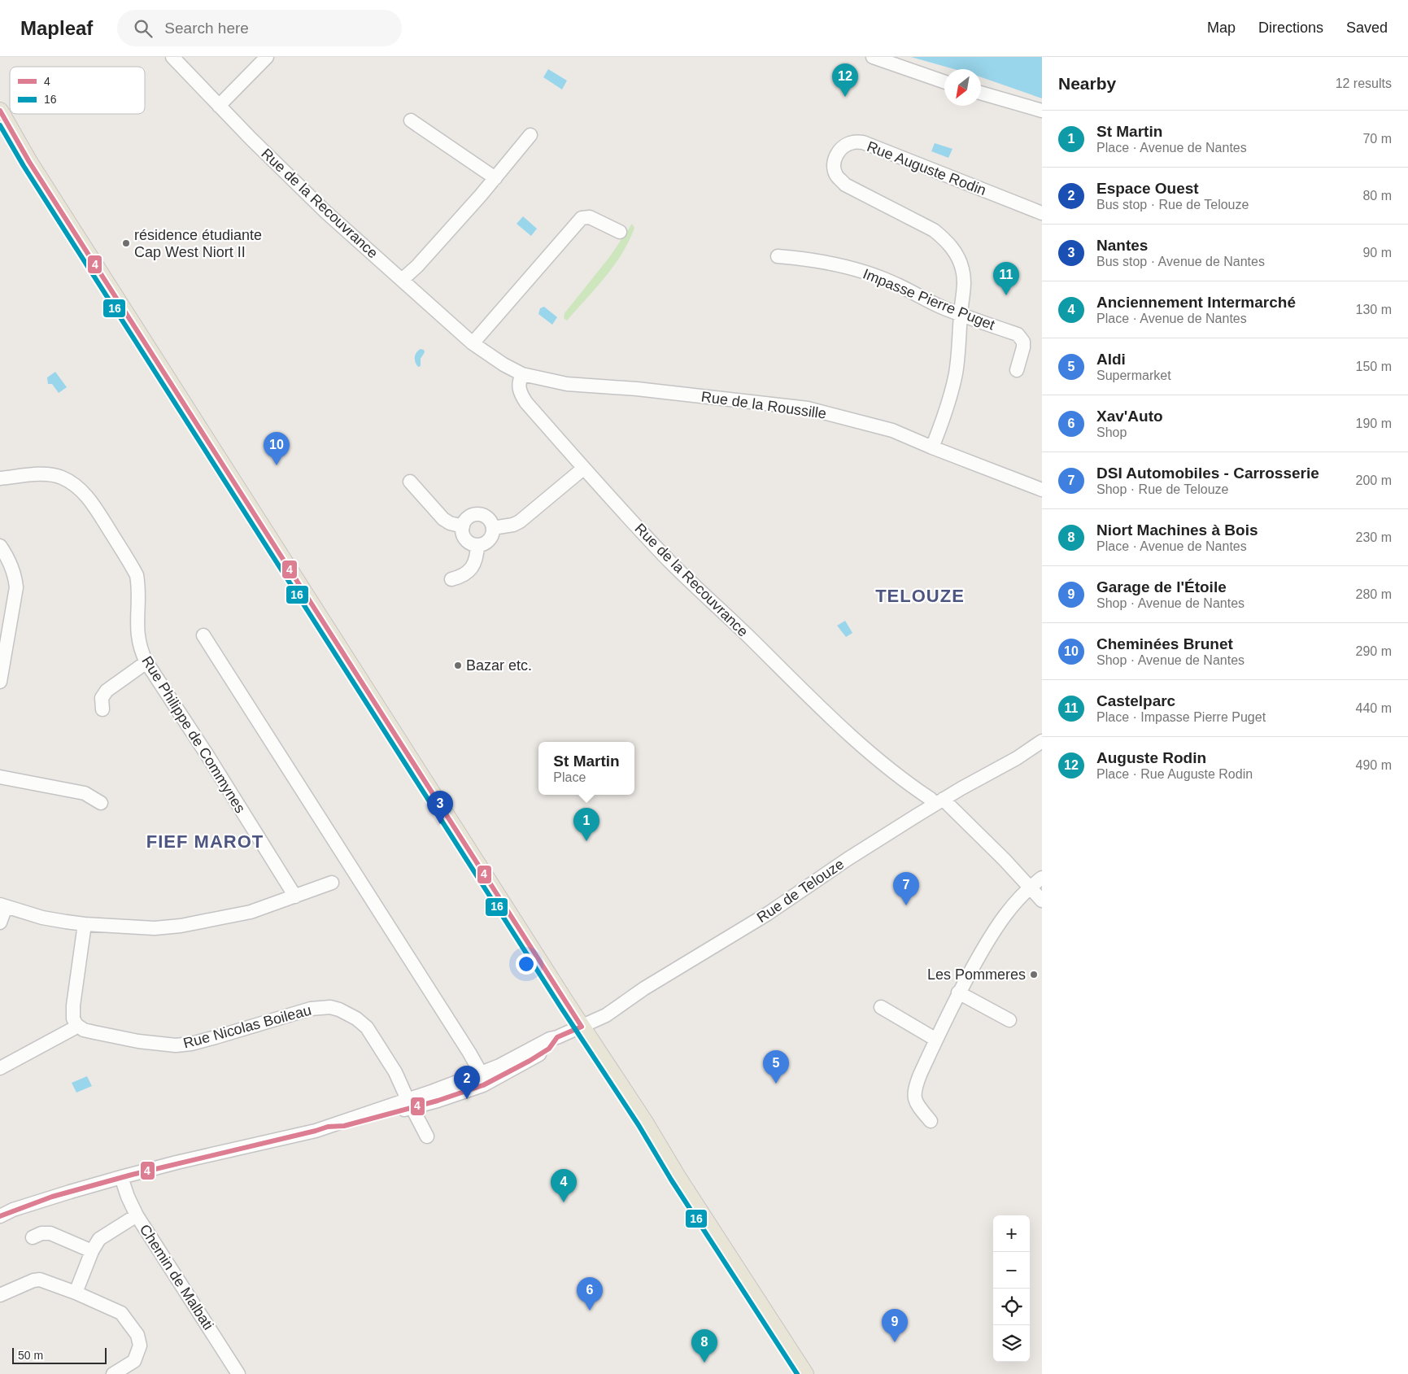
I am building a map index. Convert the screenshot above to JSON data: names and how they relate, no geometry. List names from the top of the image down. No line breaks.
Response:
{"streets":{"street":["Rue Auguste Rodin","Rue de la Recouvrance","Impasse Pierre Puget","Rue de la Roussille","Rue Philippe de Commynes","Rue de Telouze","Rue Nicolas Boileau","Chemin de Malbati"]},"crossings":[["Rue Auguste Rodin","Impasse Pierre Puget"],["Rue Auguste Rodin","Rue de la Roussille"],["Rue de la Recouvrance","Rue de la Roussille"],["Rue de la Recouvrance","Rue de Telouze"],["Rue de Telouze","Rue Nicolas Boileau"],["Rue de Telouze","Chemin de Malbati"]],"districts":["TELOUZE","FIEF MAROT"],"places":["résidence étudiante Cap West Niort II","Bazar etc.","Les Pommeres"],"lines":["transit line 4","transit line 16"],"legend":["4","16"],"scale_bar":"50 m","north":"bottom left","page":{"header":"Mapleaf","search":"Search here","nav":["Map","Directions","Saved"],"heading":["Nearby","12 results"],"pins":["12","11","10","3","1","7","5","2","4","6","9","8"],"list":[{"mark":"1","name":"St Martin","note":"Place · Avenue de Nantes","value":"70 m"},{"mark":"2","name":"Espace Ouest","note":"Bus stop · Rue de Telouze","value":"80 m"},{"mark":"3","name":"Nantes","note":"Bus stop · Avenue de Nantes","value":"90 m"},{"mark":"4","name":"Anciennement Intermarché","note":"Place · Avenue de Nantes","value":"130 m"},{"mark":"5","name":"Aldi","note":"Supermarket","value":"150 m"},{"mark":"6","name":"Xav'Auto","note":"Shop","value":"190 m"},{"mark":"7","name":"DSI Automobiles - Carrosserie","note":"Shop · Rue de Telouze","value":"200 m"},{"mark":"8","name":"Niort Machines à Bois","note":"Place · Avenue de Nantes","value":"230 m"},{"mark":"9","name":"Garage de l'Étoile","note":"Shop · Avenue de Nantes","value":"280 m"},{"mark":"10","name":"Cheminées Brunet","note":"Shop · Avenue de Nantes","value":"290 m"},{"mark":"11","name":"Castelparc","note":"Place · Impasse Pierre Puget","value":"440 m"},{"mark":"12","name":"Auguste Rodin","note":"Place · Rue Auguste Rodin","value":"490 m"}],"popup":["St Martin","Place"],"map_buttons":["+","−"],"scale":"50 m"}}
